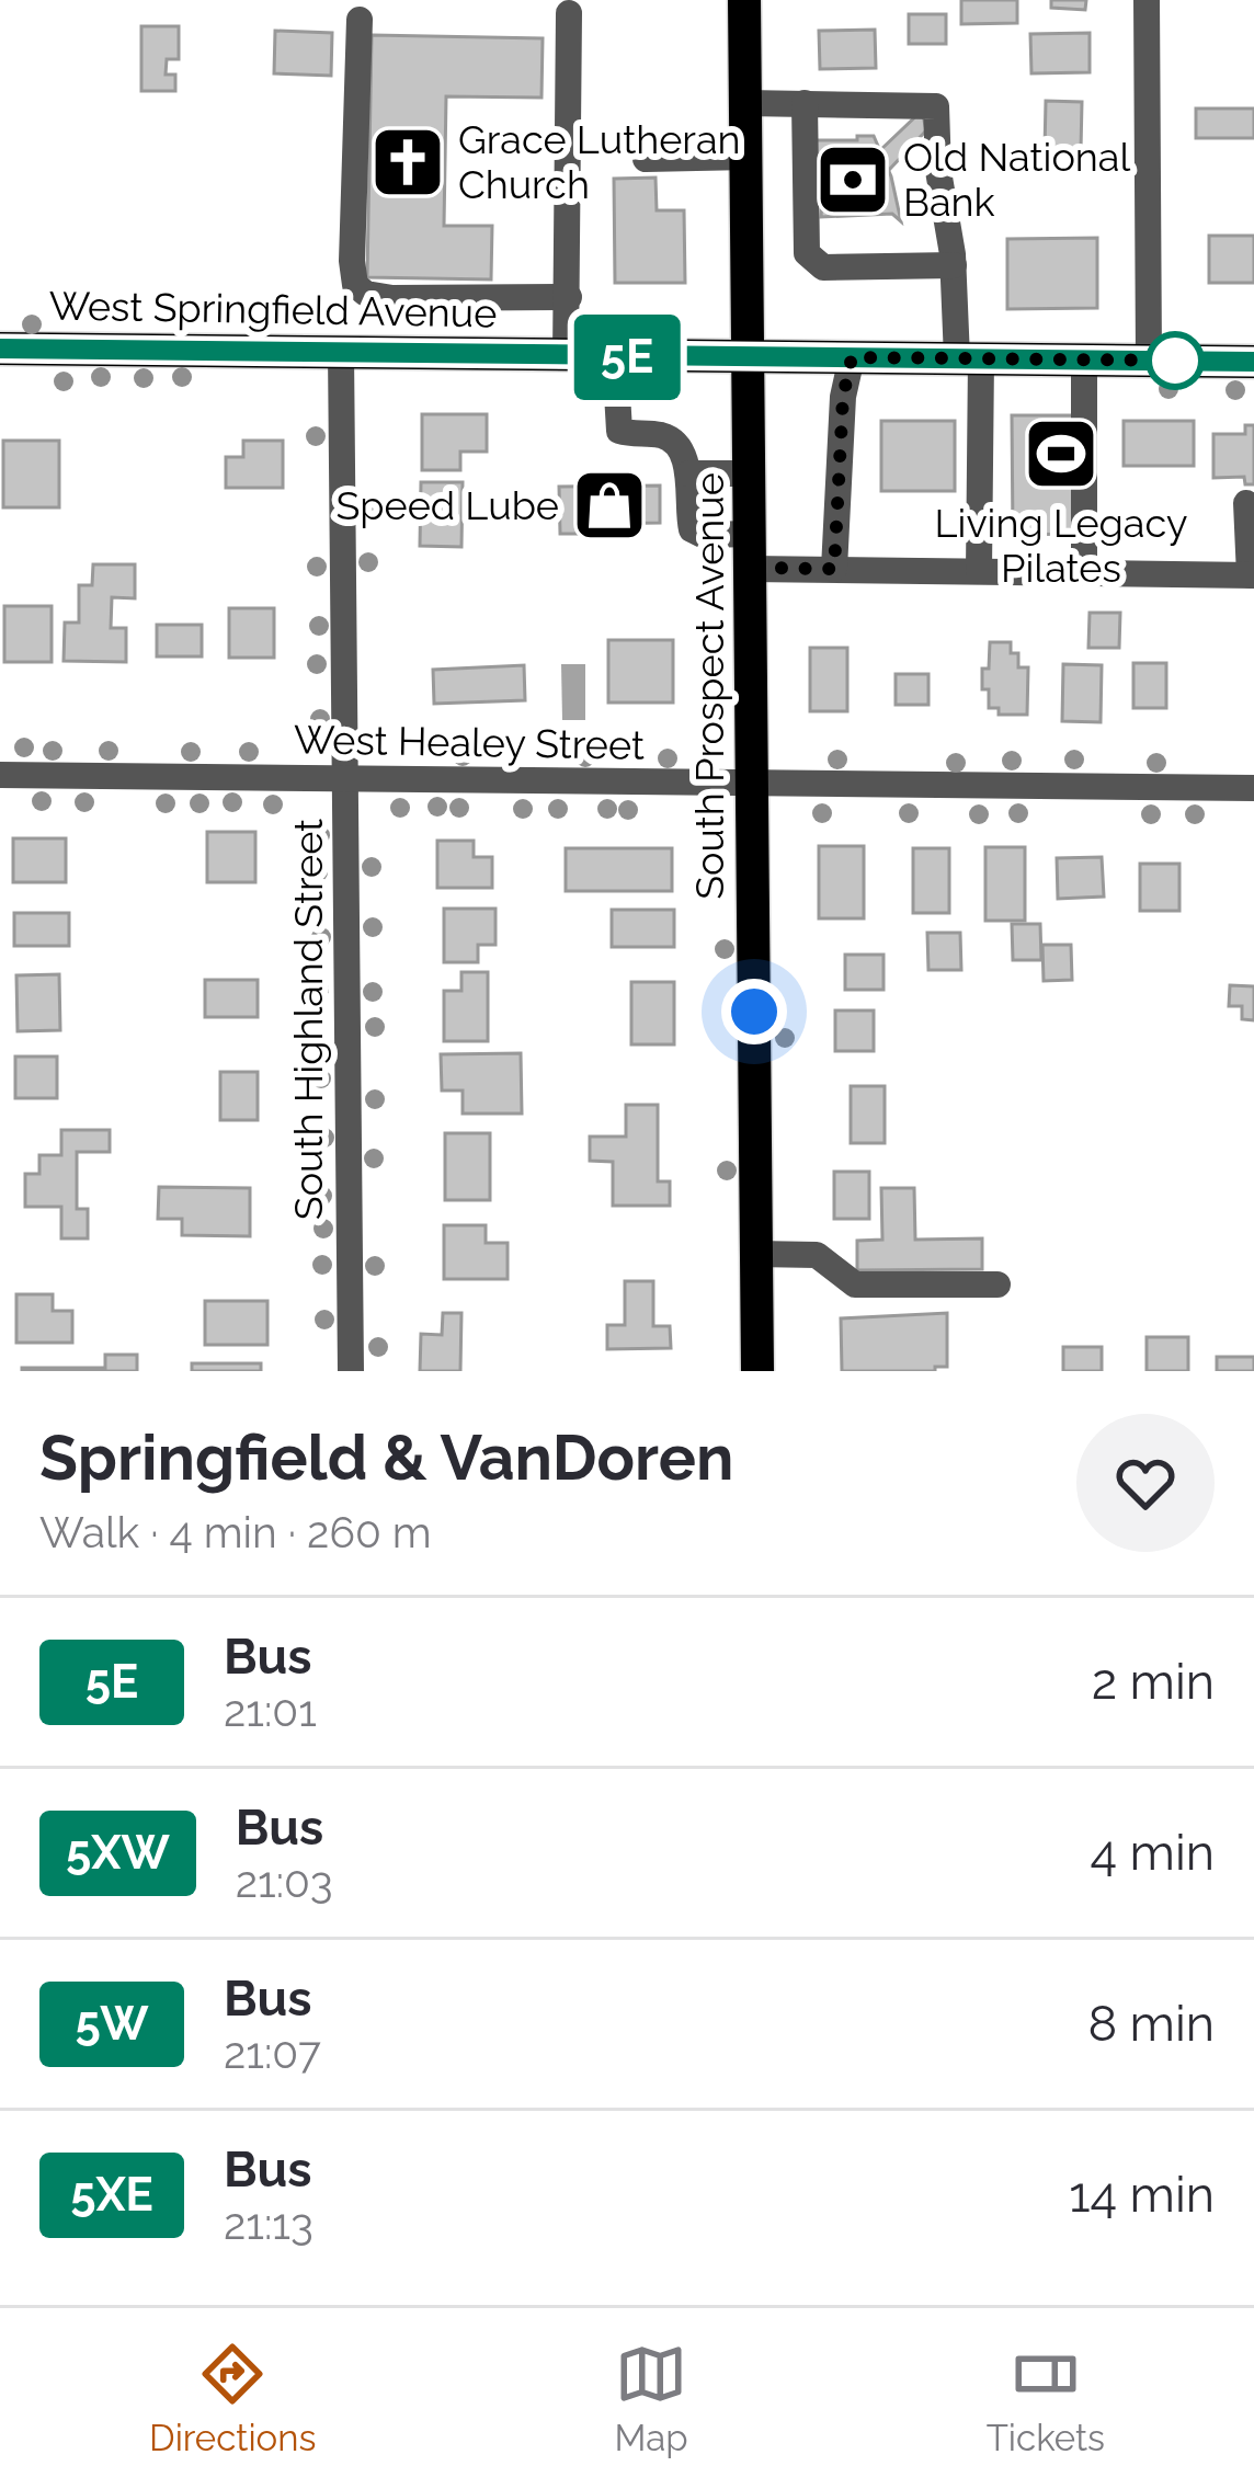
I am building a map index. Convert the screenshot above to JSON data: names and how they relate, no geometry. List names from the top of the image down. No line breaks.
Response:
{"streets":{"main road":["West Springfield Avenue","South Prospect Avenue"],"street":["West Healey Street","South Highland Street"]},"crossings":[["West Springfield Avenue","South Prospect Avenue"],["West Springfield Avenue","South Highland Street"],["South Prospect Avenue","West Healey Street"],["West Healey Street","South Highland Street"]],"places":{"church":["Grace Lutheran Church"],"bank":["Old National Bank"],"sports":["Living Legacy Pilates"],"shop":["Speed Lube"]},"lines":["bus line 5E"],"page":{"on_map":"5E","heading":["Springfield & VanDoren","Walk · 4 min · 260 m"],"list":[{"mark":"5E","name":"Bus","note":"21:01","value":"2 min"},{"mark":"5XW","name":"Bus","note":"21:03","value":"4 min"},{"mark":"5W","name":"Bus","note":"21:07","value":"8 min"},{"mark":"5XE","name":"Bus","note":"21:13","value":"14 min"}],"tabs":["Directions","Map","Tickets"]}}
